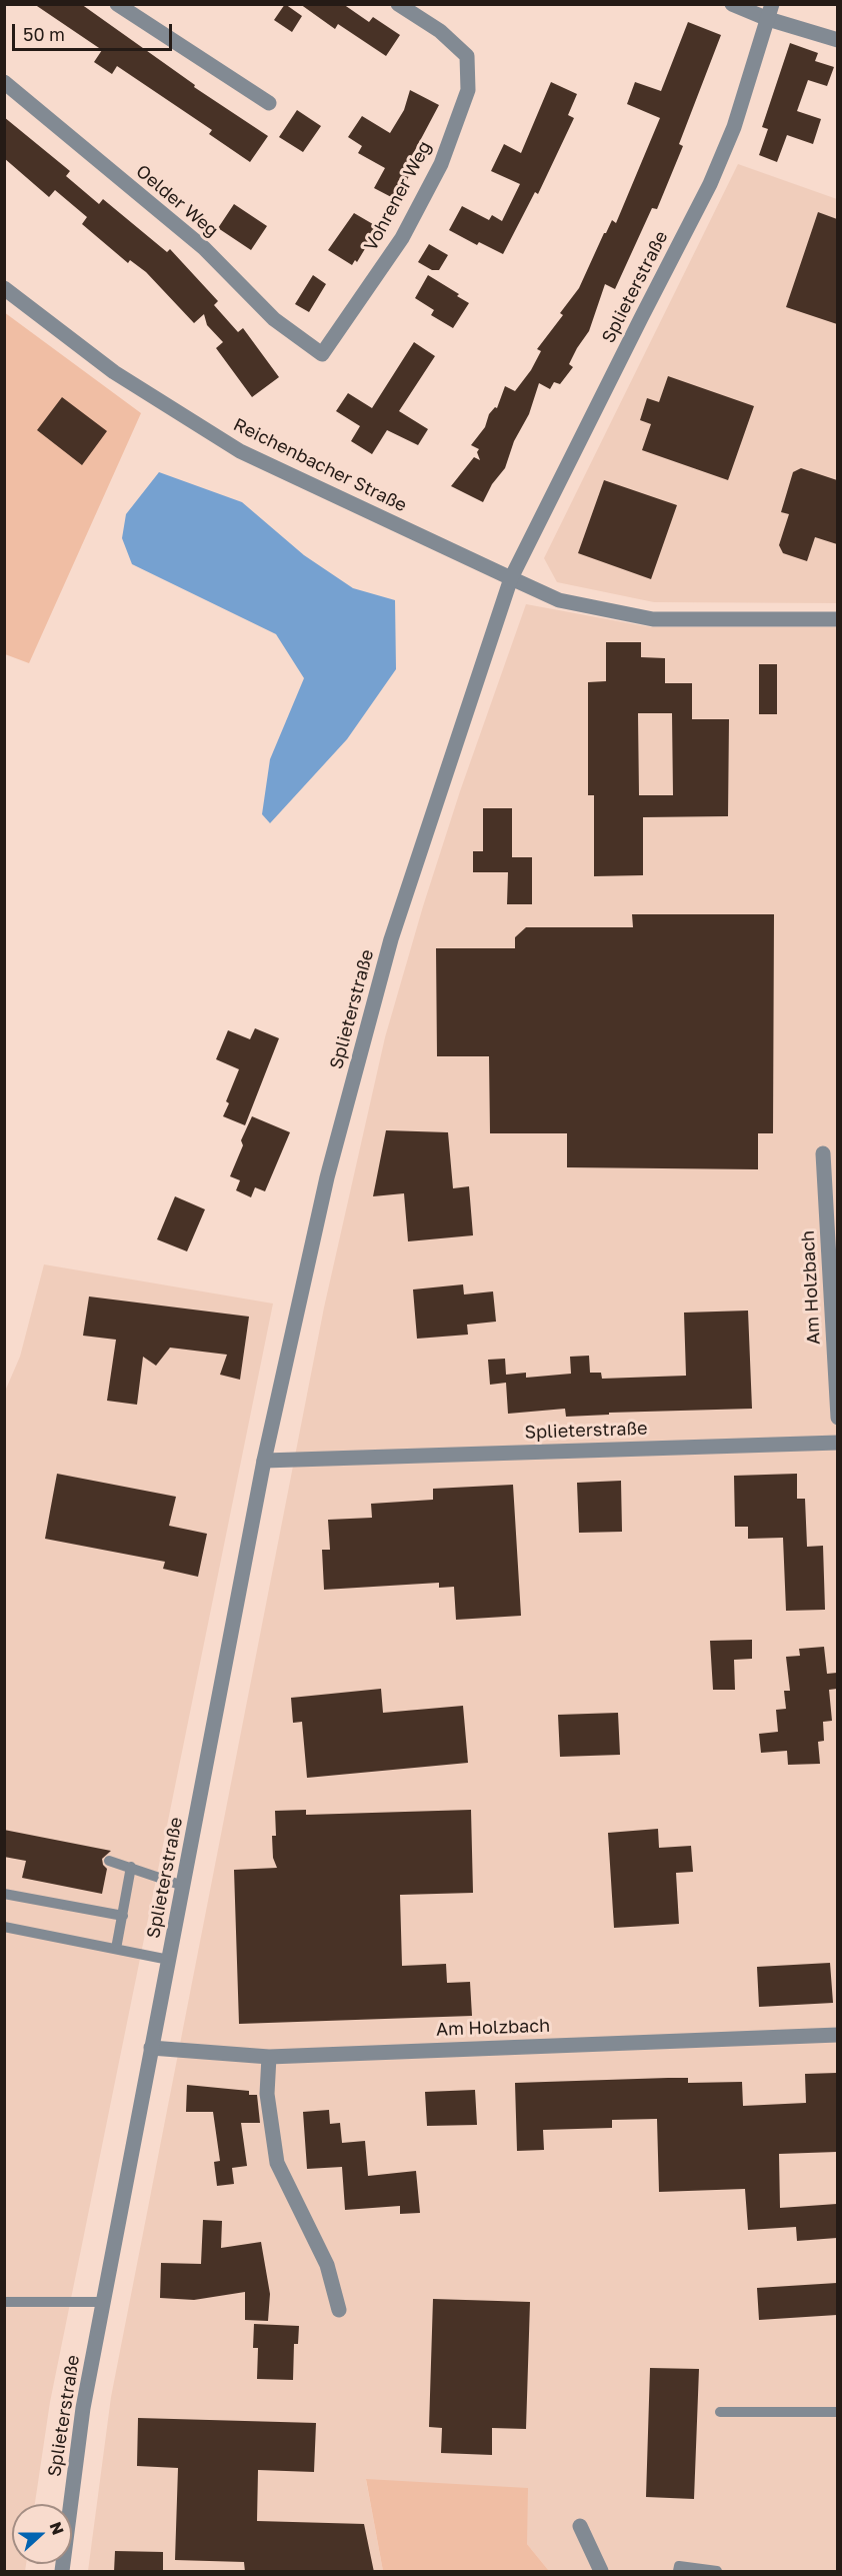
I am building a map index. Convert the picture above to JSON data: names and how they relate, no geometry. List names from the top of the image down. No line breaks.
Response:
{"streets":{"street":["Vohrener Weg","Oelder Weg","Splieterstraße","Reichenbacher Straße","Am Holzbach"]},"crossings":[["Vohrener Weg","Oelder Weg"],["Splieterstraße","Reichenbacher Straße"],["Splieterstraße","Am Holzbach"]],"scale_bar":"50 m","north":"right"}
